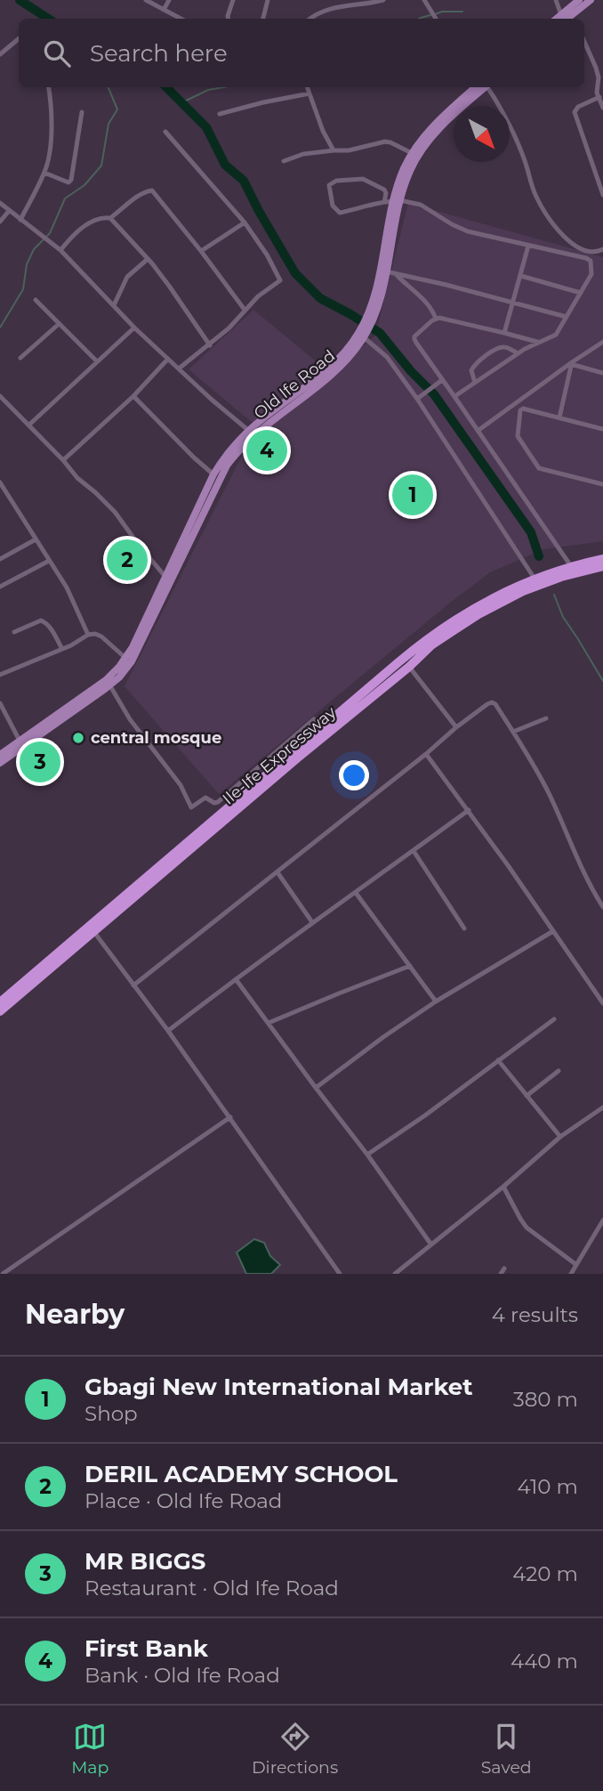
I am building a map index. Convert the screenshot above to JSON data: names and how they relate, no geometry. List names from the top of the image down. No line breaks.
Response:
{"streets":{"highway":["Ile-Ife Expressway"],"main road":["Old Ife Road"]},"places":["central mosque"],"north":"bottom right","page":{"search":"Search here","pins":["4","1","2","3"],"heading":["Nearby","4 results"],"list":[{"mark":"1","name":"Gbagi New International Market","note":"Shop","value":"380 m"},{"mark":"2","name":"DERIL ACADEMY SCHOOL","note":"Place · Old Ife Road","value":"410 m"},{"mark":"3","name":"MR BIGGS","note":"Restaurant · Old Ife Road","value":"420 m"},{"mark":"4","name":"First Bank","note":"Bank · Old Ife Road","value":"440 m"}],"nav":["Map","Directions","Saved"]}}
